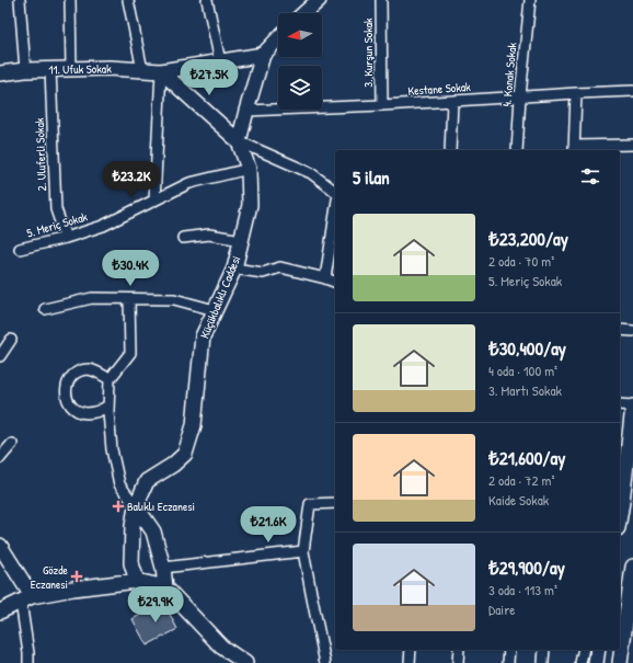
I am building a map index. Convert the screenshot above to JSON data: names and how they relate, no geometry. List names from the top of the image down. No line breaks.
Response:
{"streets":{"main road":["11. Ufuk Sokak","Küçükbalıklı Caddesi"],"street":["3. Kurşun Sokak","4. Konak Sokak","Kestane Sokak","2. Uluferli Sokak","5. Meriç Sokak"]},"crossings":[["3. Kurşun Sokak","Kestane Sokak"],["11. Ufuk Sokak","2. Uluferli Sokak"],["4. Konak Sokak","Kestane Sokak"],["2. Uluferli Sokak","5. Meriç Sokak"],["5. Meriç Sokak","Küçükbalıklı Caddesi"]],"places":{"health":["Balıklı Eczanesi","Gözde Eczanesi"]},"north":"left","page":{"price":["₺27.5K","₺23.2K","₺30.4K","₺21.6K","₺29.9K"],"heading":"5 ilan","list":[{"name":"₺23,200/ay","note":"2 oda · 70 m² · 5. Meriç Sokak"},{"name":"₺30,400/ay","note":"4 oda · 100 m² · 3. Martı Sokak"},{"name":"₺21,600/ay","note":"2 oda · 72 m² · Kaide Sokak"},{"name":"₺29,900/ay","note":"3 oda · 113 m² · Daire"}]}}
